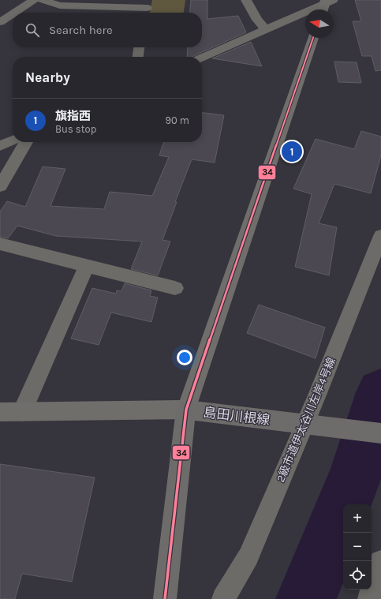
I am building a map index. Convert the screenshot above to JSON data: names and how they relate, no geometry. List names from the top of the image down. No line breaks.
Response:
{"streets":{"main road":["島田川根線"],"street":["2級市道伊太谷川左岸4号線"]},"crossings":[["島田川根線","2級市道伊太谷川左岸4号線"]],"lines":["transit line 34"],"north":"left","page":{"search":"Search here","heading":"Nearby","list":[{"mark":"1","name":"旗指西","note":"Bus stop","value":"90 m"}],"pins":"1","map_buttons":["+","−"]}}
